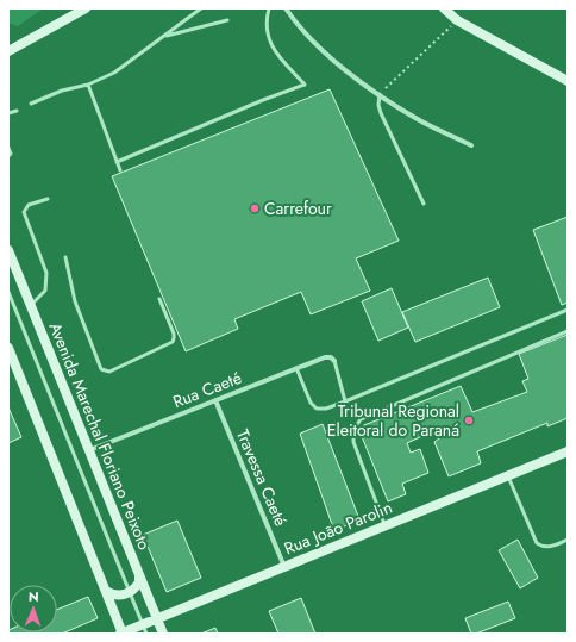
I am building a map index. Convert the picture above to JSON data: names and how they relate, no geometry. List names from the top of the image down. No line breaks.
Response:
{"streets":{"street":["Rua Caeté","Avenida Marechal Floriano Peixoto","Travessa Caeté","Rua João Parolin"]},"crossings":[["Rua Caeté","Avenida Marechal Floriano Peixoto"],["Rua Caeté","Travessa Caeté"],["Avenida Marechal Floriano Peixoto","Rua João Parolin"],["Travessa Caeté","Rua João Parolin"]],"places":["Carrefour","Tribunal Regional Eleitoral do Paraná"],"north":"top"}
